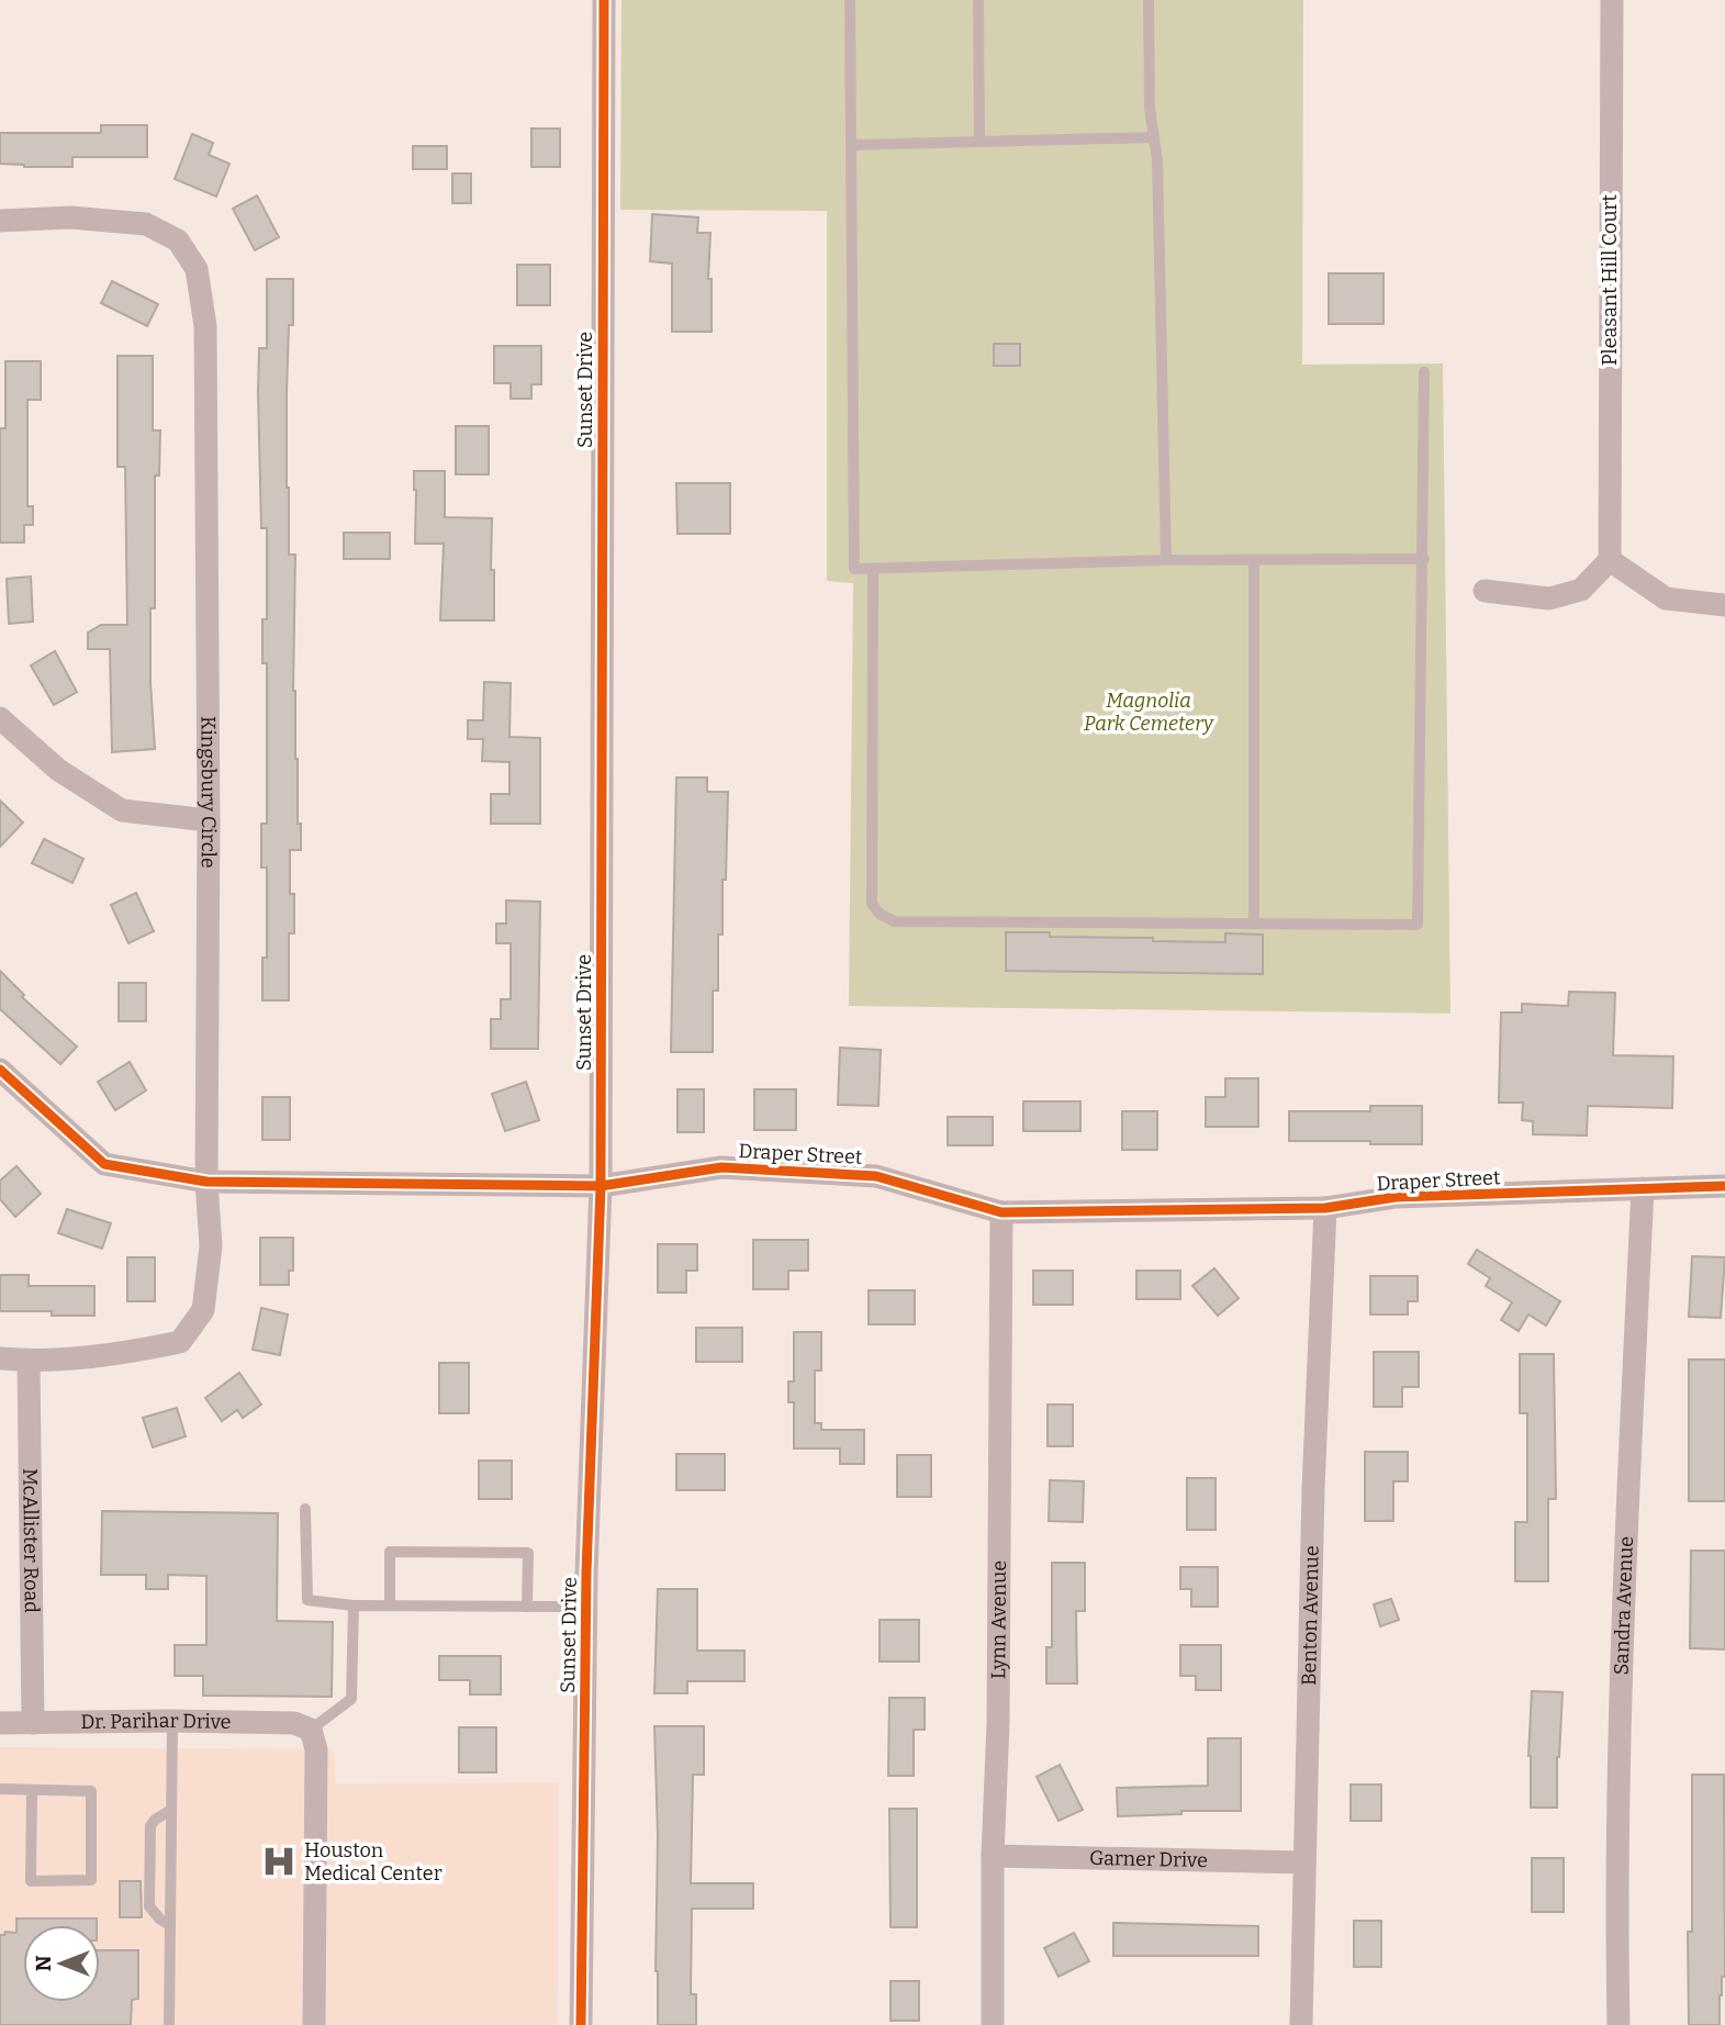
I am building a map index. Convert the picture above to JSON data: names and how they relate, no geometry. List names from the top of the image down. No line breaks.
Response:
{"streets":{"street":["Pleasant Hill Court","Sunset Drive","Kingsbury Circle","Draper Street","McAllister Road","Sandra Avenue","Benton Avenue","Lynn Avenue","Dr. Parihar Drive","Garner Drive"]},"crossings":[["Sunset Drive","Draper Street"],["Kingsbury Circle","Draper Street"],["Kingsbury Circle","McAllister Road"],["Draper Street","Sandra Avenue"],["Draper Street","Benton Avenue"],["Draper Street","Lynn Avenue"],["McAllister Road","Dr. Parihar Drive"],["Benton Avenue","Garner Drive"],["Lynn Avenue","Garner Drive"]],"parks":["Magnolia Park Cemetery"],"places":{"hospital":["Houston Medical Center"]},"north":"left"}
